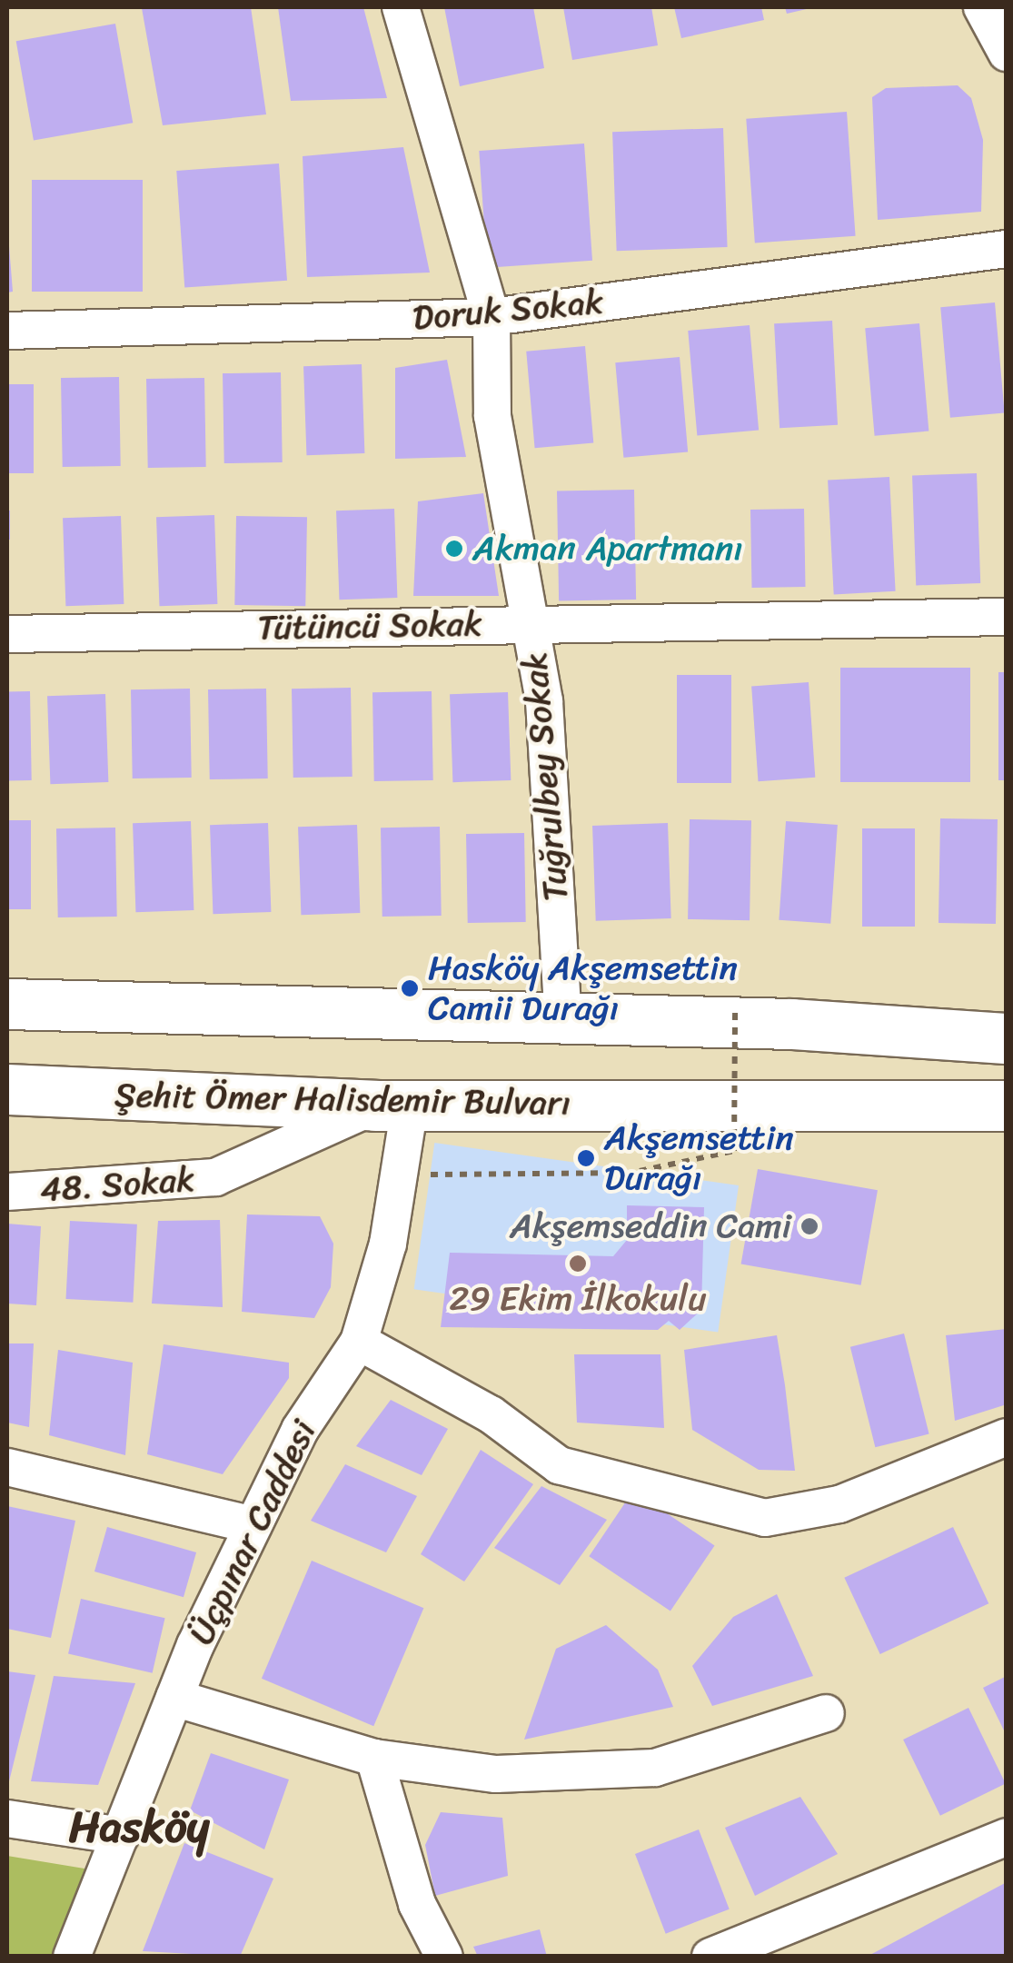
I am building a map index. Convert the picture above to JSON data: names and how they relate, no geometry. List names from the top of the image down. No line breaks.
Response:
{"streets":{"highway":["Şehit Ömer Halisdemir Bulvarı"],"street":["Doruk Sokak","Tütüncü Sokak","Tuğrulbey Sokak","48. Sokak","Üçpınar Caddesi"]},"crossings":[["Doruk Sokak","Tuğrulbey Sokak"],["Tütüncü Sokak","Tuğrulbey Sokak"],["Şehit Ömer Halisdemir Bulvarı","48. Sokak"],["Şehit Ömer Halisdemir Bulvarı","Üçpınar Caddesi"],["48. Sokak","Üçpınar Caddesi"]],"districts":["Hasköy"],"places":["Akman Apartmanı","Hasköy Akşemsettin Camii Durağı","Akşemsettin Durağı","Akşemseddin Cami","29 Ekim İlkokulu"]}
